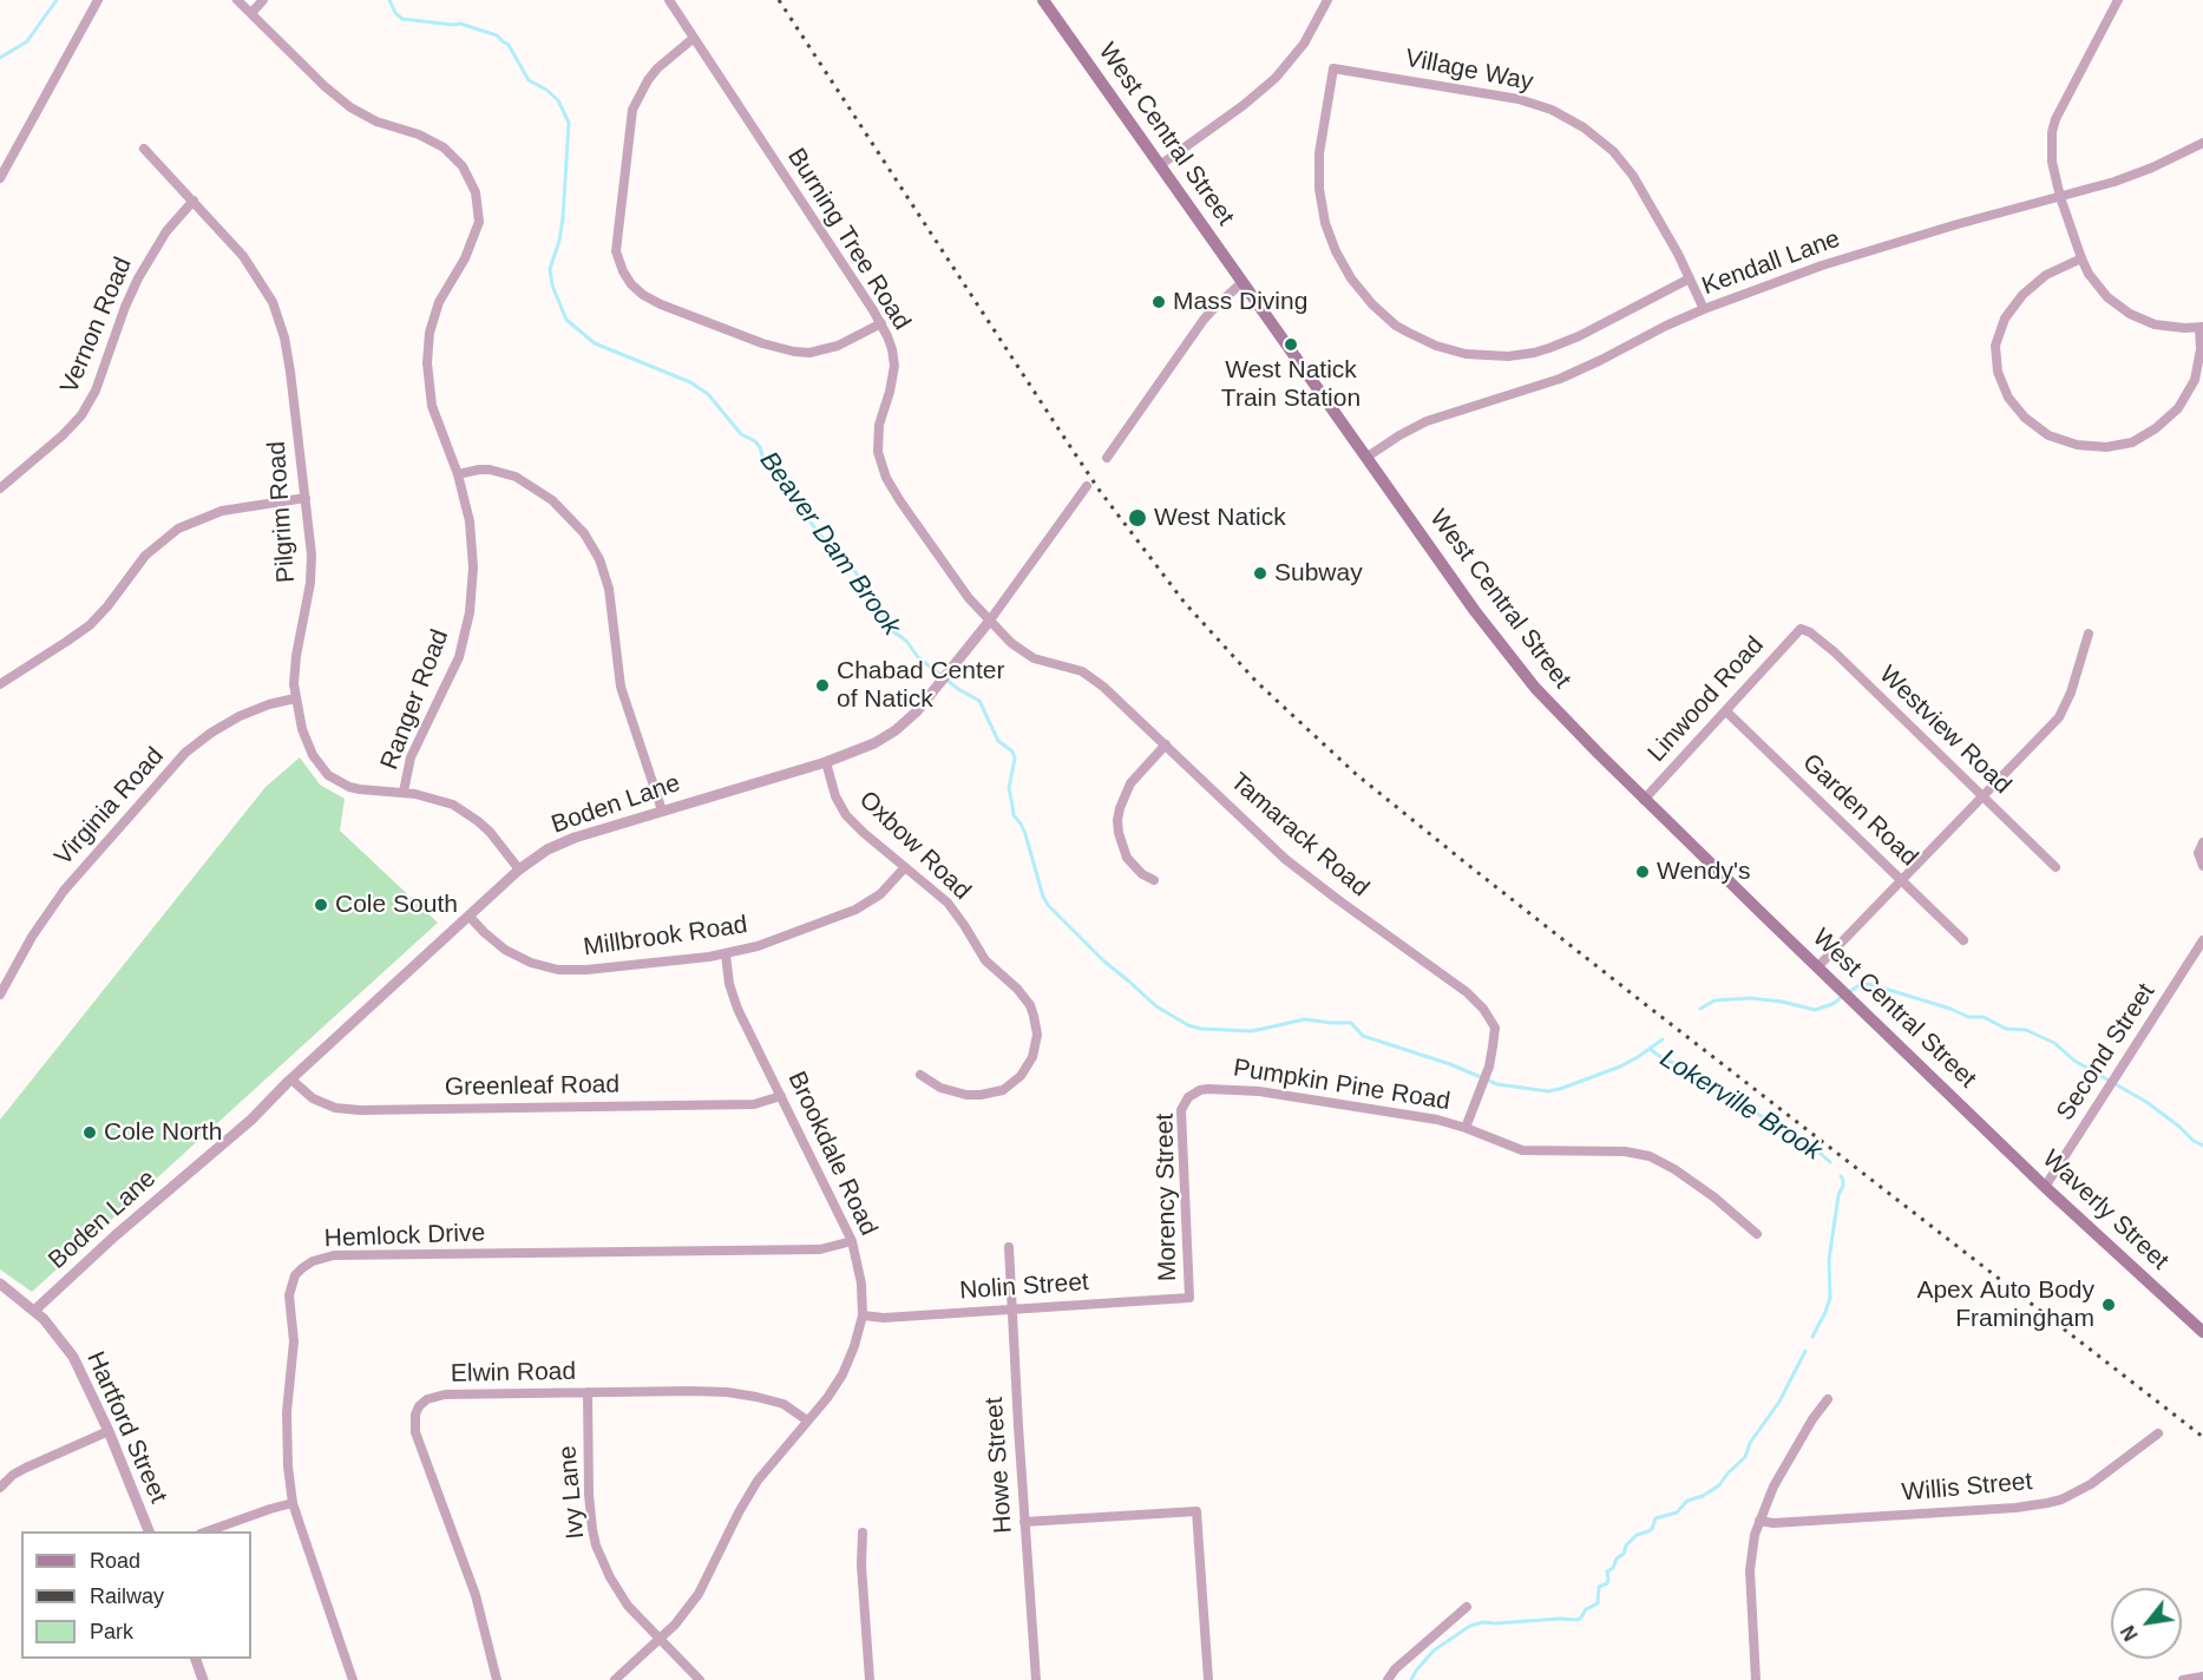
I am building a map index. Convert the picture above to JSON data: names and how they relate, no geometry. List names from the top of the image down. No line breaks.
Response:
{"streets":{"main road":["West Central Street","Waverly Street"],"street":["Village Way","Burning Tree Road","Kendall Lane","Vernon Road","Pilgrim Road","Ranger Road","Linwood Road","Westview Road","Boden Lane","Virginia Road","Garden Road","Tamarack Road","Oxbow Road","Millbrook Road","Second Street","Pumpkin Pine Road","Greenleaf Road","Brookdale Road","Morency Street","Hemlock Drive","Nolin Street","Elwin Road","Hartford Street","Howe Street","Willis Street","Ivy Lane"]},"crossings":[["Village Way","Kendall Lane"],["West Central Street","Kendall Lane"],["West Central Street","Linwood Road"],["West Central Street","Waverly Street"],["Burning Tree Road","Boden Lane"],["Burning Tree Road","Tamarack Road"],["Vernon Road","Pilgrim Road"],["Pilgrim Road","Ranger Road"],["Pilgrim Road","Boden Lane"],["Pilgrim Road","Virginia Road"],["Linwood Road","Westview Road"],["Linwood Road","Garden Road"],["Boden Lane","Tamarack Road"],["Boden Lane","Oxbow Road"],["Boden Lane","Millbrook Road"],["Boden Lane","Greenleaf Road"],["Boden Lane","Hartford Street"],["Tamarack Road","Pumpkin Pine Road"],["Oxbow Road","Millbrook Road"],["Millbrook Road","Brookdale Road"],["Second Street","Waverly Street"],["Pumpkin Pine Road","Morency Street"],["Greenleaf Road","Brookdale Road"],["Brookdale Road","Hemlock Drive"],["Brookdale Road","Nolin Street"],["Brookdale Road","Elwin Road"],["Brookdale Road","Ivy Lane"],["Morency Street","Nolin Street"],["Nolin Street","Howe Street"],["Elwin Road","Ivy Lane"]],"water":["Beaver Dam Brook","Lokerville Brook"],"places":["Mass Diving","West Natick Train Station","West Natick","Subway","Chabad Center of Natick","Wendy's","Cole South","Cole North","Apex Auto Body Framingham"],"legend":["Road","Railway","Park"],"north":"bottom left"}
